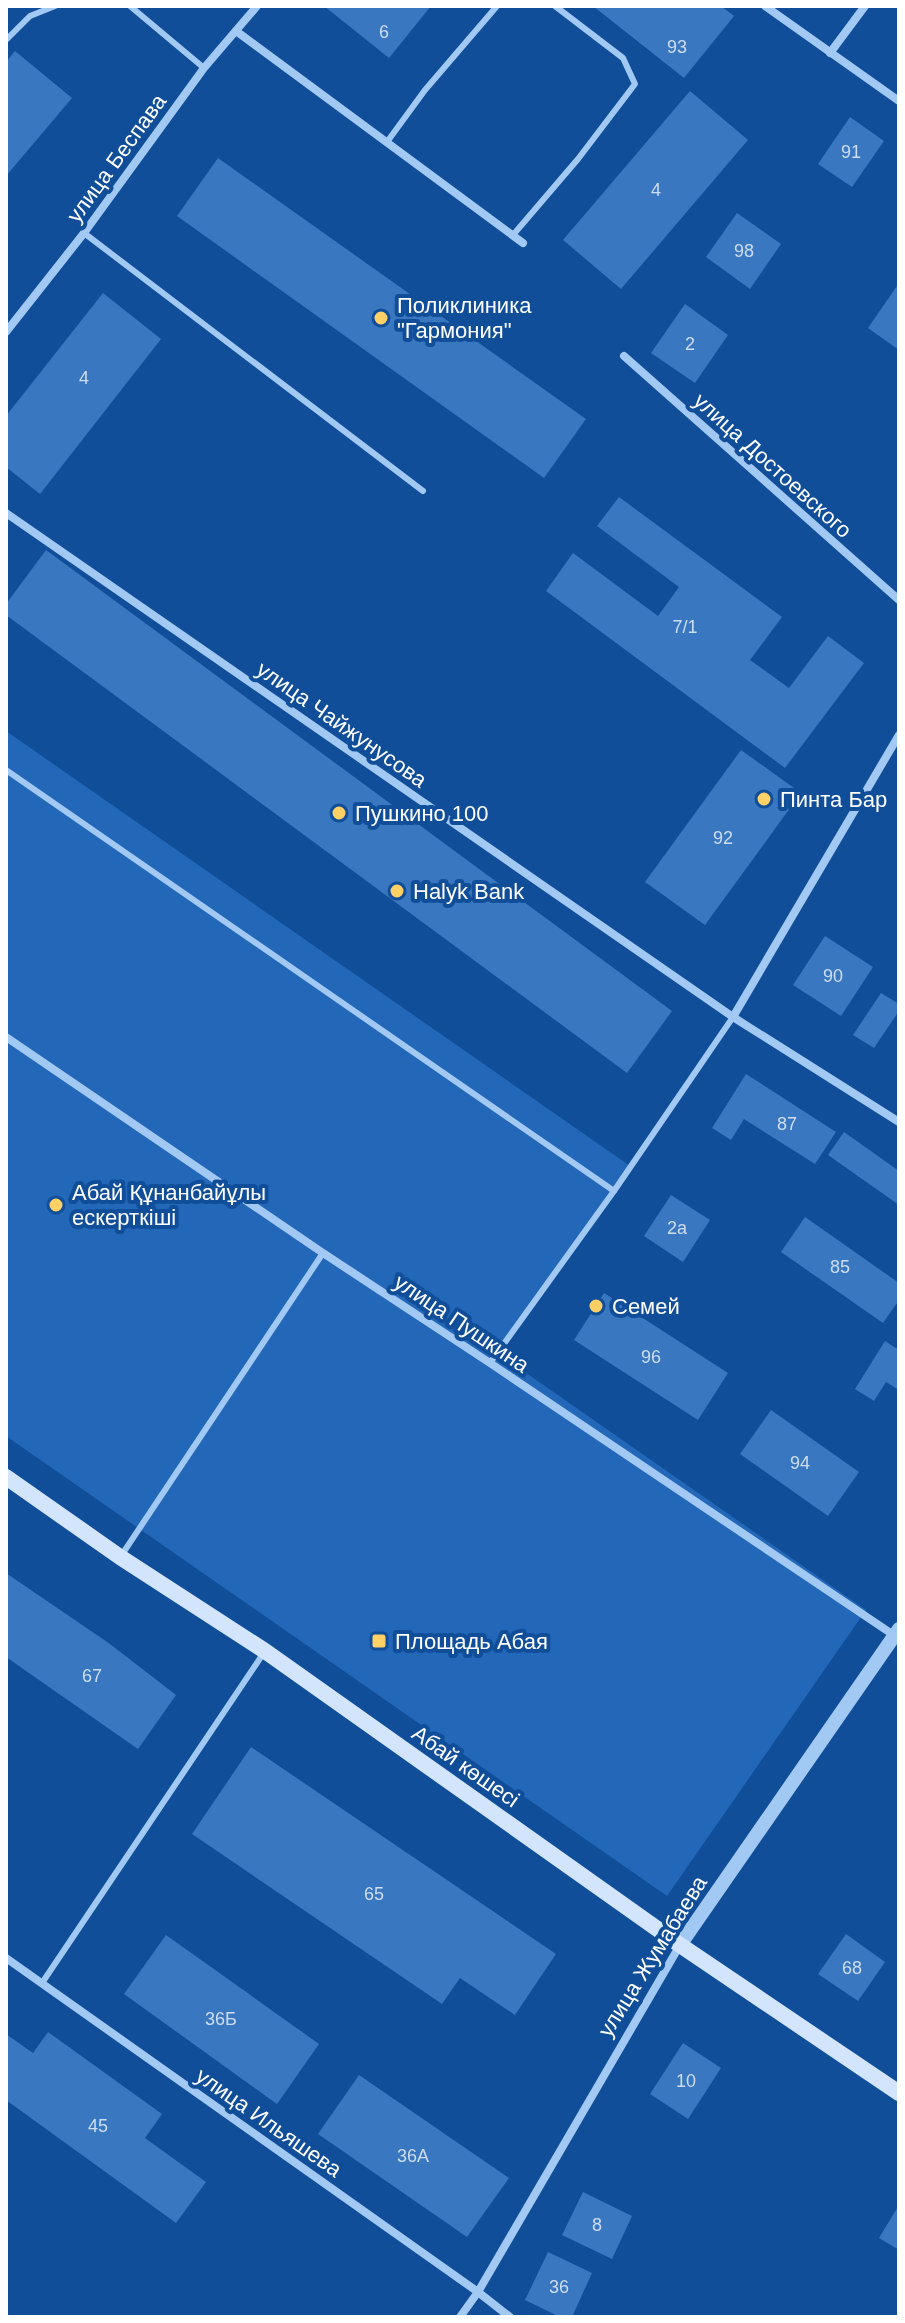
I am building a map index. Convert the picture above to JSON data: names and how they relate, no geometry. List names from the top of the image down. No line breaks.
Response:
{"streets":{"main road":["Абай көшесі"],"street":["улица Беспава","улица Достоевского","улица Чайжунусова","улица Пушкина","улица Жумабаева","улица Ильяшева"]},"crossings":[["улица Пушкина","улица Жумабаева"],["Абай көшесі","улица Жумабаева"],["улица Жумабаева","улица Ильяшева"]],"places":{"other":["Поликлиника \"Гармония\"","Пинта Бар","Пушкино 100","Halyk Bank","Абай Құнанбайұлы ескерткіші","Семей"],"transit":["Площадь Абая"]},"house_numbers":["6","93","91","4","98","2","4","7/1","92","90","87","2а","85","96","94","67","65","68","36Б","10","45","36А","8","36"]}
